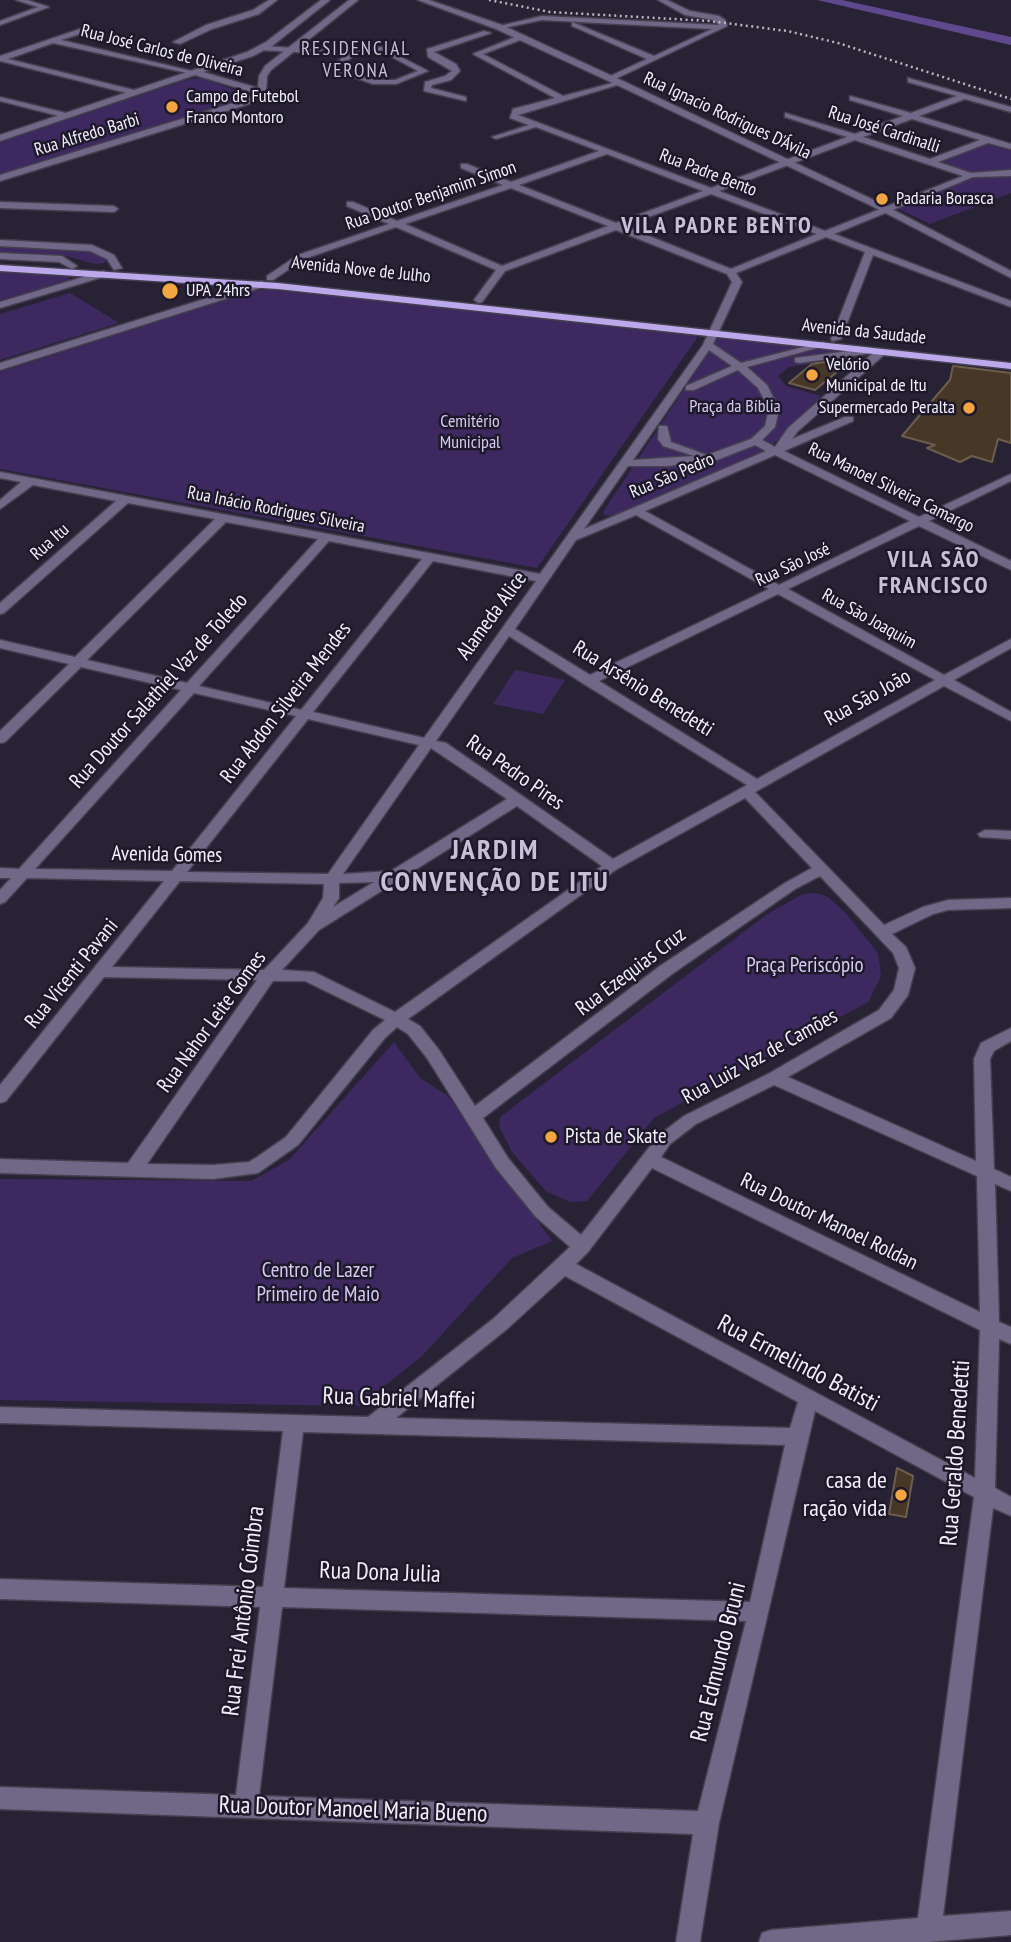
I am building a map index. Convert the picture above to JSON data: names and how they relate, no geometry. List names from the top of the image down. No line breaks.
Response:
{"streets":{"main road":["Avenida Nove de Julho","Avenida da Saudade"],"street":["Rua José Carlos de Oliveira","Rua Ignacio Rodrigues D'Ávila","Rua José Cardinalli","Rua Alfredo Barbi","Rua Padre Bento","Rua Doutor Benjamim Simon","Rua São Pedro","Rua Manoel Silveira Camargo","Rua Inácio Rodrigues Silveira","Rua Itu","Rua São José","Alameda Alice","Rua São Joaquim","Rua Arsênio Benedetti","Rua Doutor Salathiel Vaz de Toledo","Rua São João","Rua Abdon Silveira Mendes","Rua Pedro Pires","Avenida Gomes","Rua Ezequias Cruz","Rua Vicenti Pavani","Rua Nahor Leite Gomes","Rua Luiz Vaz de Camões","Rua Doutor Manoel Roldan","Rua Ermelindo Batisti","Rua Gabriel Maffei","Rua Geraldo Benedetti","Rua Dona Julia","Rua Frei Antônio Coimbra","Rua Edmundo Bruni","Rua Doutor Manoel Maria Bueno"]},"crossings":[["Rua José Carlos de Oliveira","Rua Alfredo Barbi"],["Rua Padre Bento","Rua Doutor Benjamim Simon"],["Rua Doutor Benjamim Simon","Avenida Nove de Julho"],["Avenida Nove de Julho","Avenida da Saudade"],["Avenida Nove de Julho","Alameda Alice"],["Avenida da Saudade","Rua São Pedro"],["Avenida da Saudade","Alameda Alice"],["Rua São Pedro","Rua Manoel Silveira Camargo"],["Rua São Pedro","Alameda Alice"],["Rua São Pedro","Rua São Joaquim"],["Rua Manoel Silveira Camargo","Rua São José"],["Rua Inácio Rodrigues Silveira","Rua Itu"],["Rua Inácio Rodrigues Silveira","Alameda Alice"],["Rua Inácio Rodrigues Silveira","Rua Doutor Salathiel Vaz de Toledo"],["Rua Inácio Rodrigues Silveira","Rua Abdon Silveira Mendes"],["Rua São José","Rua São Joaquim"],["Rua São José","Rua Arsênio Benedetti"],["Alameda Alice","Rua Arsênio Benedetti"],["Alameda Alice","Rua Pedro Pires"],["Alameda Alice","Avenida Gomes"],["Alameda Alice","Rua Nahor Leite Gomes"],["Rua São Joaquim","Rua São João"],["Rua Arsênio Benedetti","Rua São João"],["Rua Arsênio Benedetti","Rua Ezequias Cruz"],["Rua Arsênio Benedetti","Rua Luiz Vaz de Camões"],["Rua Doutor Salathiel Vaz de Toledo","Rua Pedro Pires"],["Rua Doutor Salathiel Vaz de Toledo","Avenida Gomes"],["Rua São João","Rua Pedro Pires"],["Rua São João","Rua Nahor Leite Gomes"],["Rua Abdon Silveira Mendes","Rua Pedro Pires"],["Rua Abdon Silveira Mendes","Avenida Gomes"],["Rua Abdon Silveira Mendes","Rua Vicenti Pavani"],["Rua Pedro Pires","Rua Nahor Leite Gomes"],["Avenida Gomes","Rua Vicenti Pavani"],["Avenida Gomes","Rua Nahor Leite Gomes"],["Rua Luiz Vaz de Camões","Rua Doutor Manoel Roldan"],["Rua Luiz Vaz de Camões","Rua Ermelindo Batisti"],["Rua Luiz Vaz de Camões","Rua Gabriel Maffei"],["Rua Doutor Manoel Roldan","Rua Geraldo Benedetti"],["Rua Ermelindo Batisti","Rua Geraldo Benedetti"],["Rua Ermelindo Batisti","Rua Edmundo Bruni"],["Rua Gabriel Maffei","Rua Frei Antônio Coimbra"],["Rua Gabriel Maffei","Rua Edmundo Bruni"],["Rua Dona Julia","Rua Frei Antônio Coimbra"],["Rua Dona Julia","Rua Edmundo Bruni"],["Rua Frei Antônio Coimbra","Rua Doutor Manoel Maria Bueno"],["Rua Edmundo Bruni","Rua Doutor Manoel Maria Bueno"]],"districts":["RESIDENCIAL VERONA","VILA PADRE BENTO","VILA SÃO FRANCISCO","JARDIM CONVENÇÃO DE ITU"],"parks":["Praça da Bíblia","Cemitério Municipal","Praça Periscópio","Centro de Lazer Primeiro de Maio"],"places":["Campo de Futebol Franco Montoro","Padaria Borasca","UPA 24hrs","Velório Municipal de Itu","Supermercado Peralta","Pista de Skate","casa de ração vida"]}
